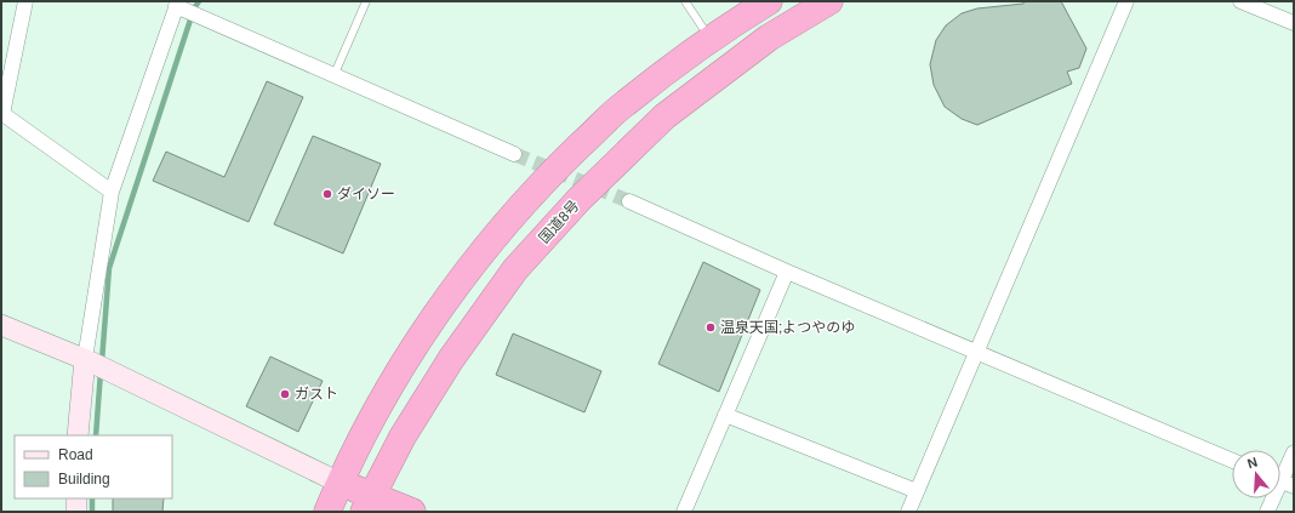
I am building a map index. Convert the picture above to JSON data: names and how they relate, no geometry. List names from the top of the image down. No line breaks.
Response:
{"streets":{"highway":["国道8号"]},"places":["ダイソー","温泉天国;よつやのゆ","ガスト"],"legend":["Road","Building"],"north":"top"}
